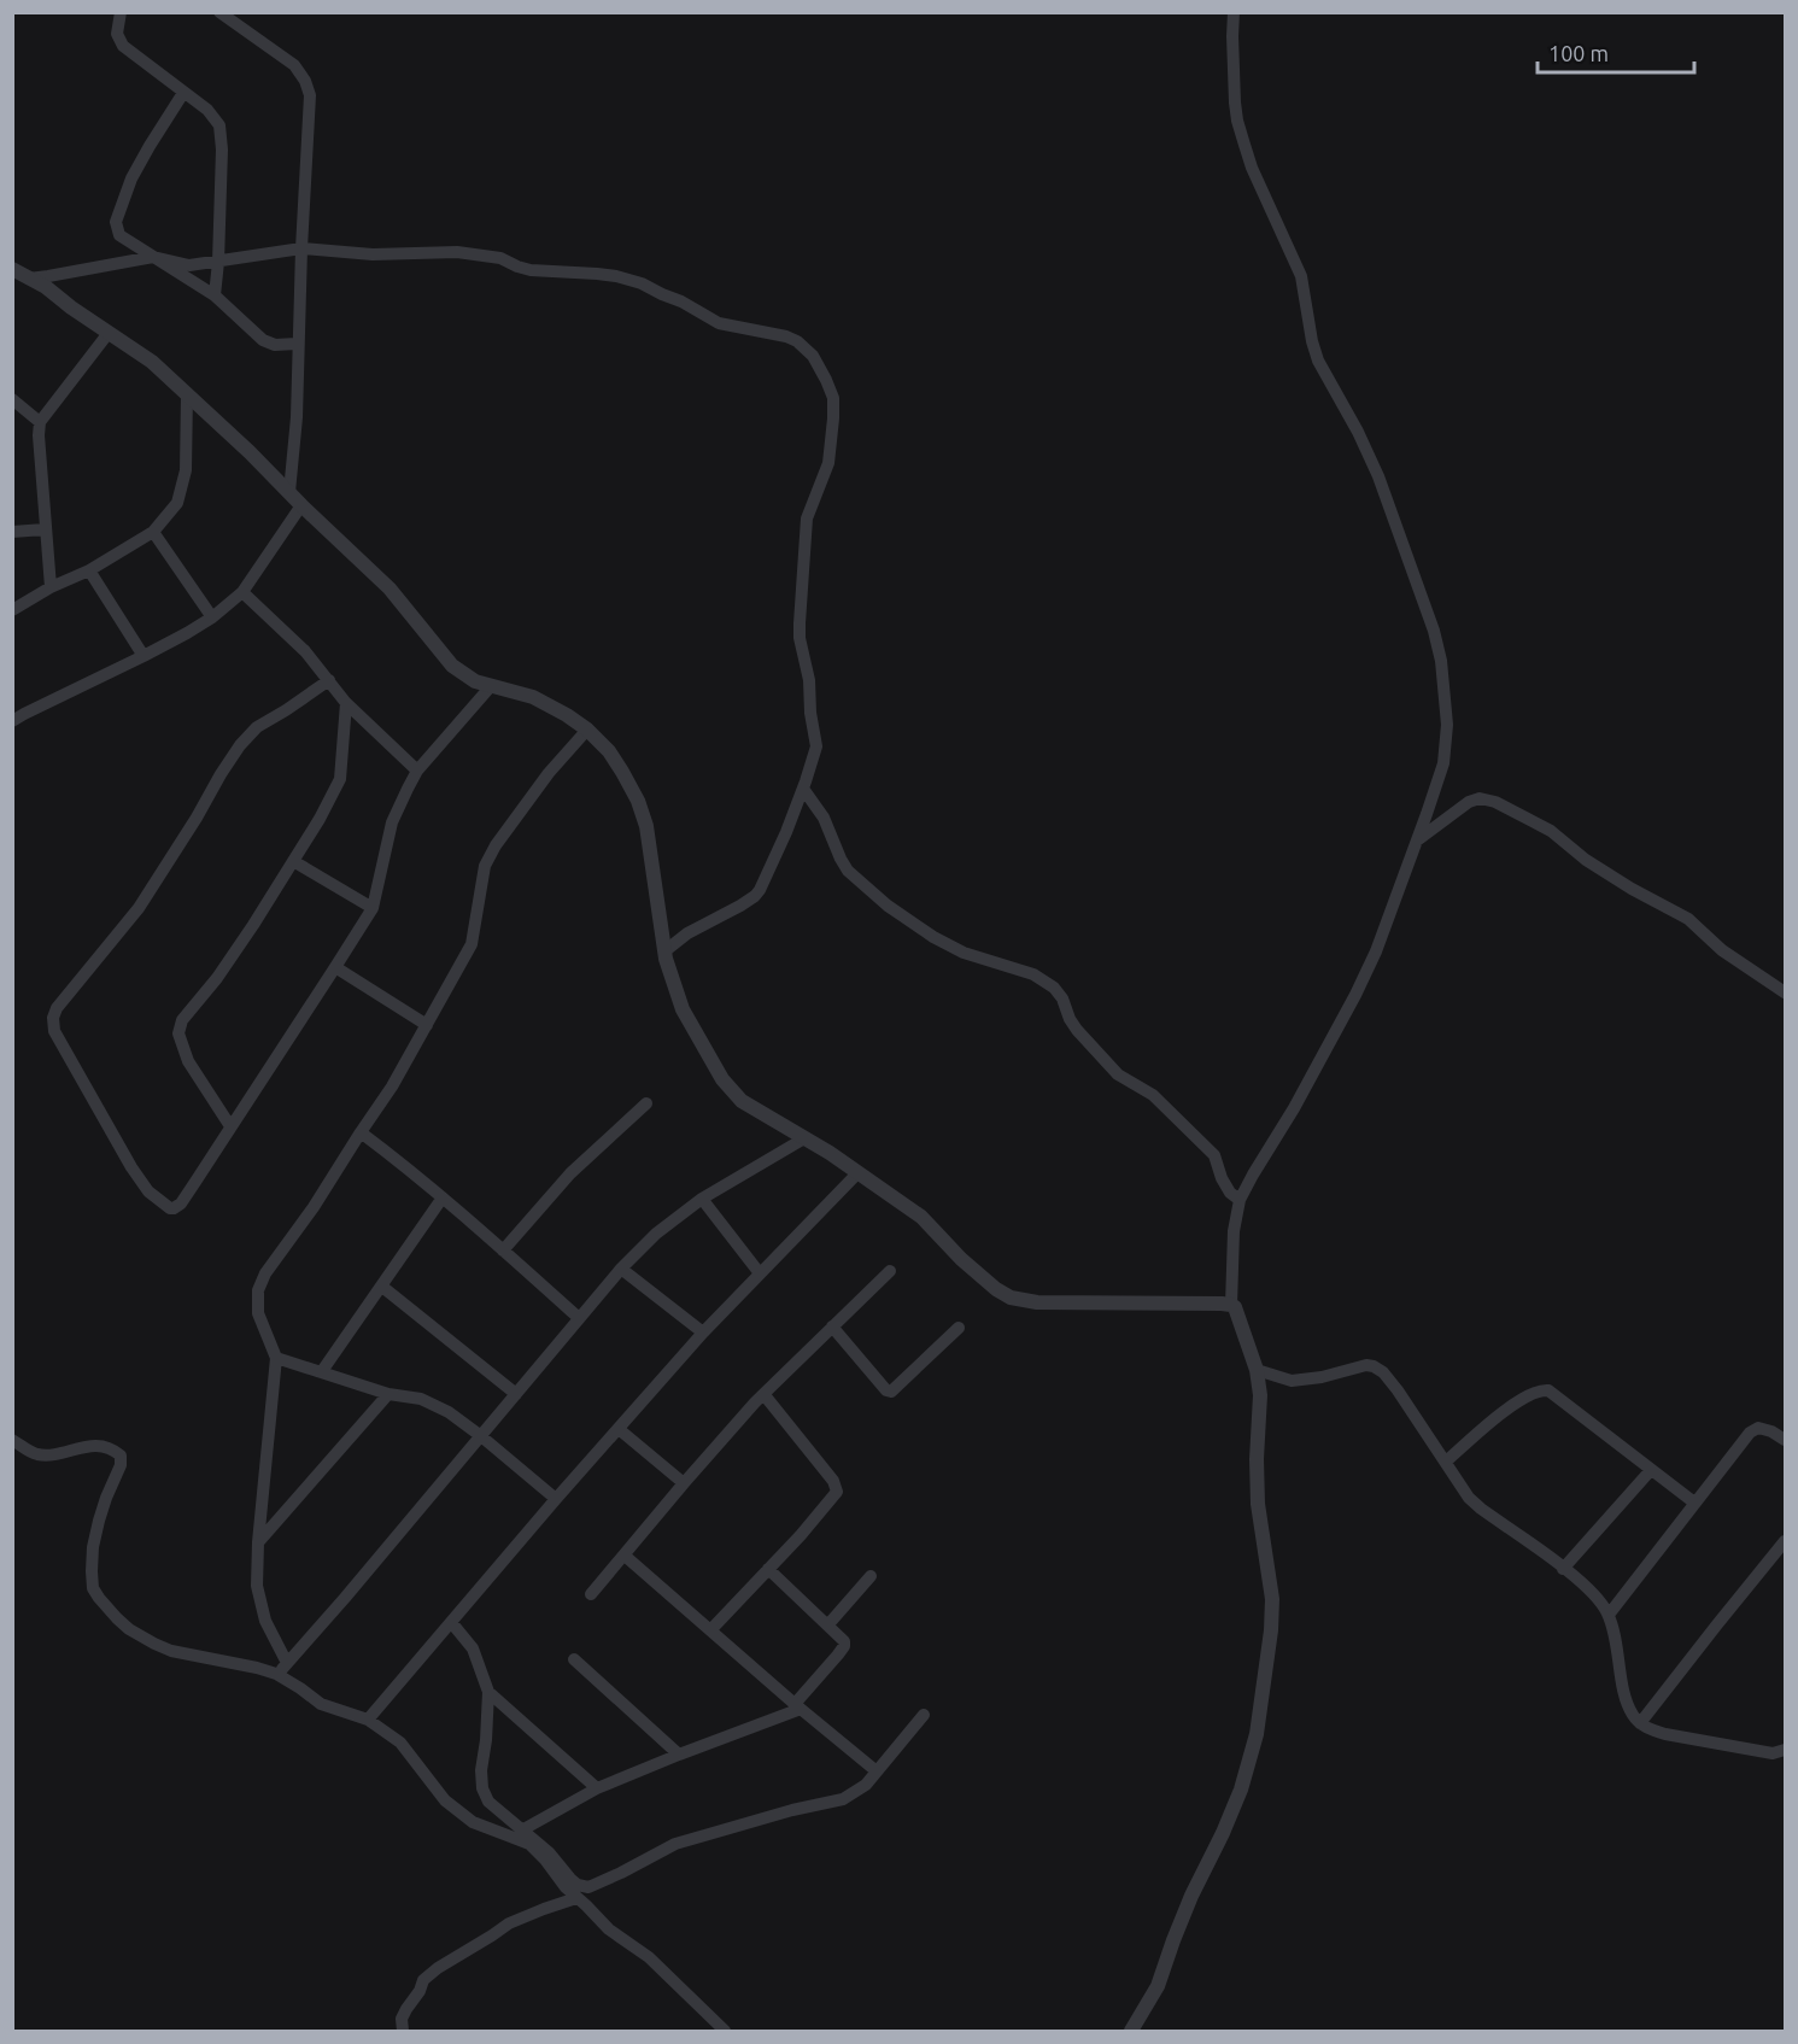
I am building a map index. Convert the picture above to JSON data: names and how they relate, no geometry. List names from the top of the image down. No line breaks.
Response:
{"scale_bar":"100 m"}
